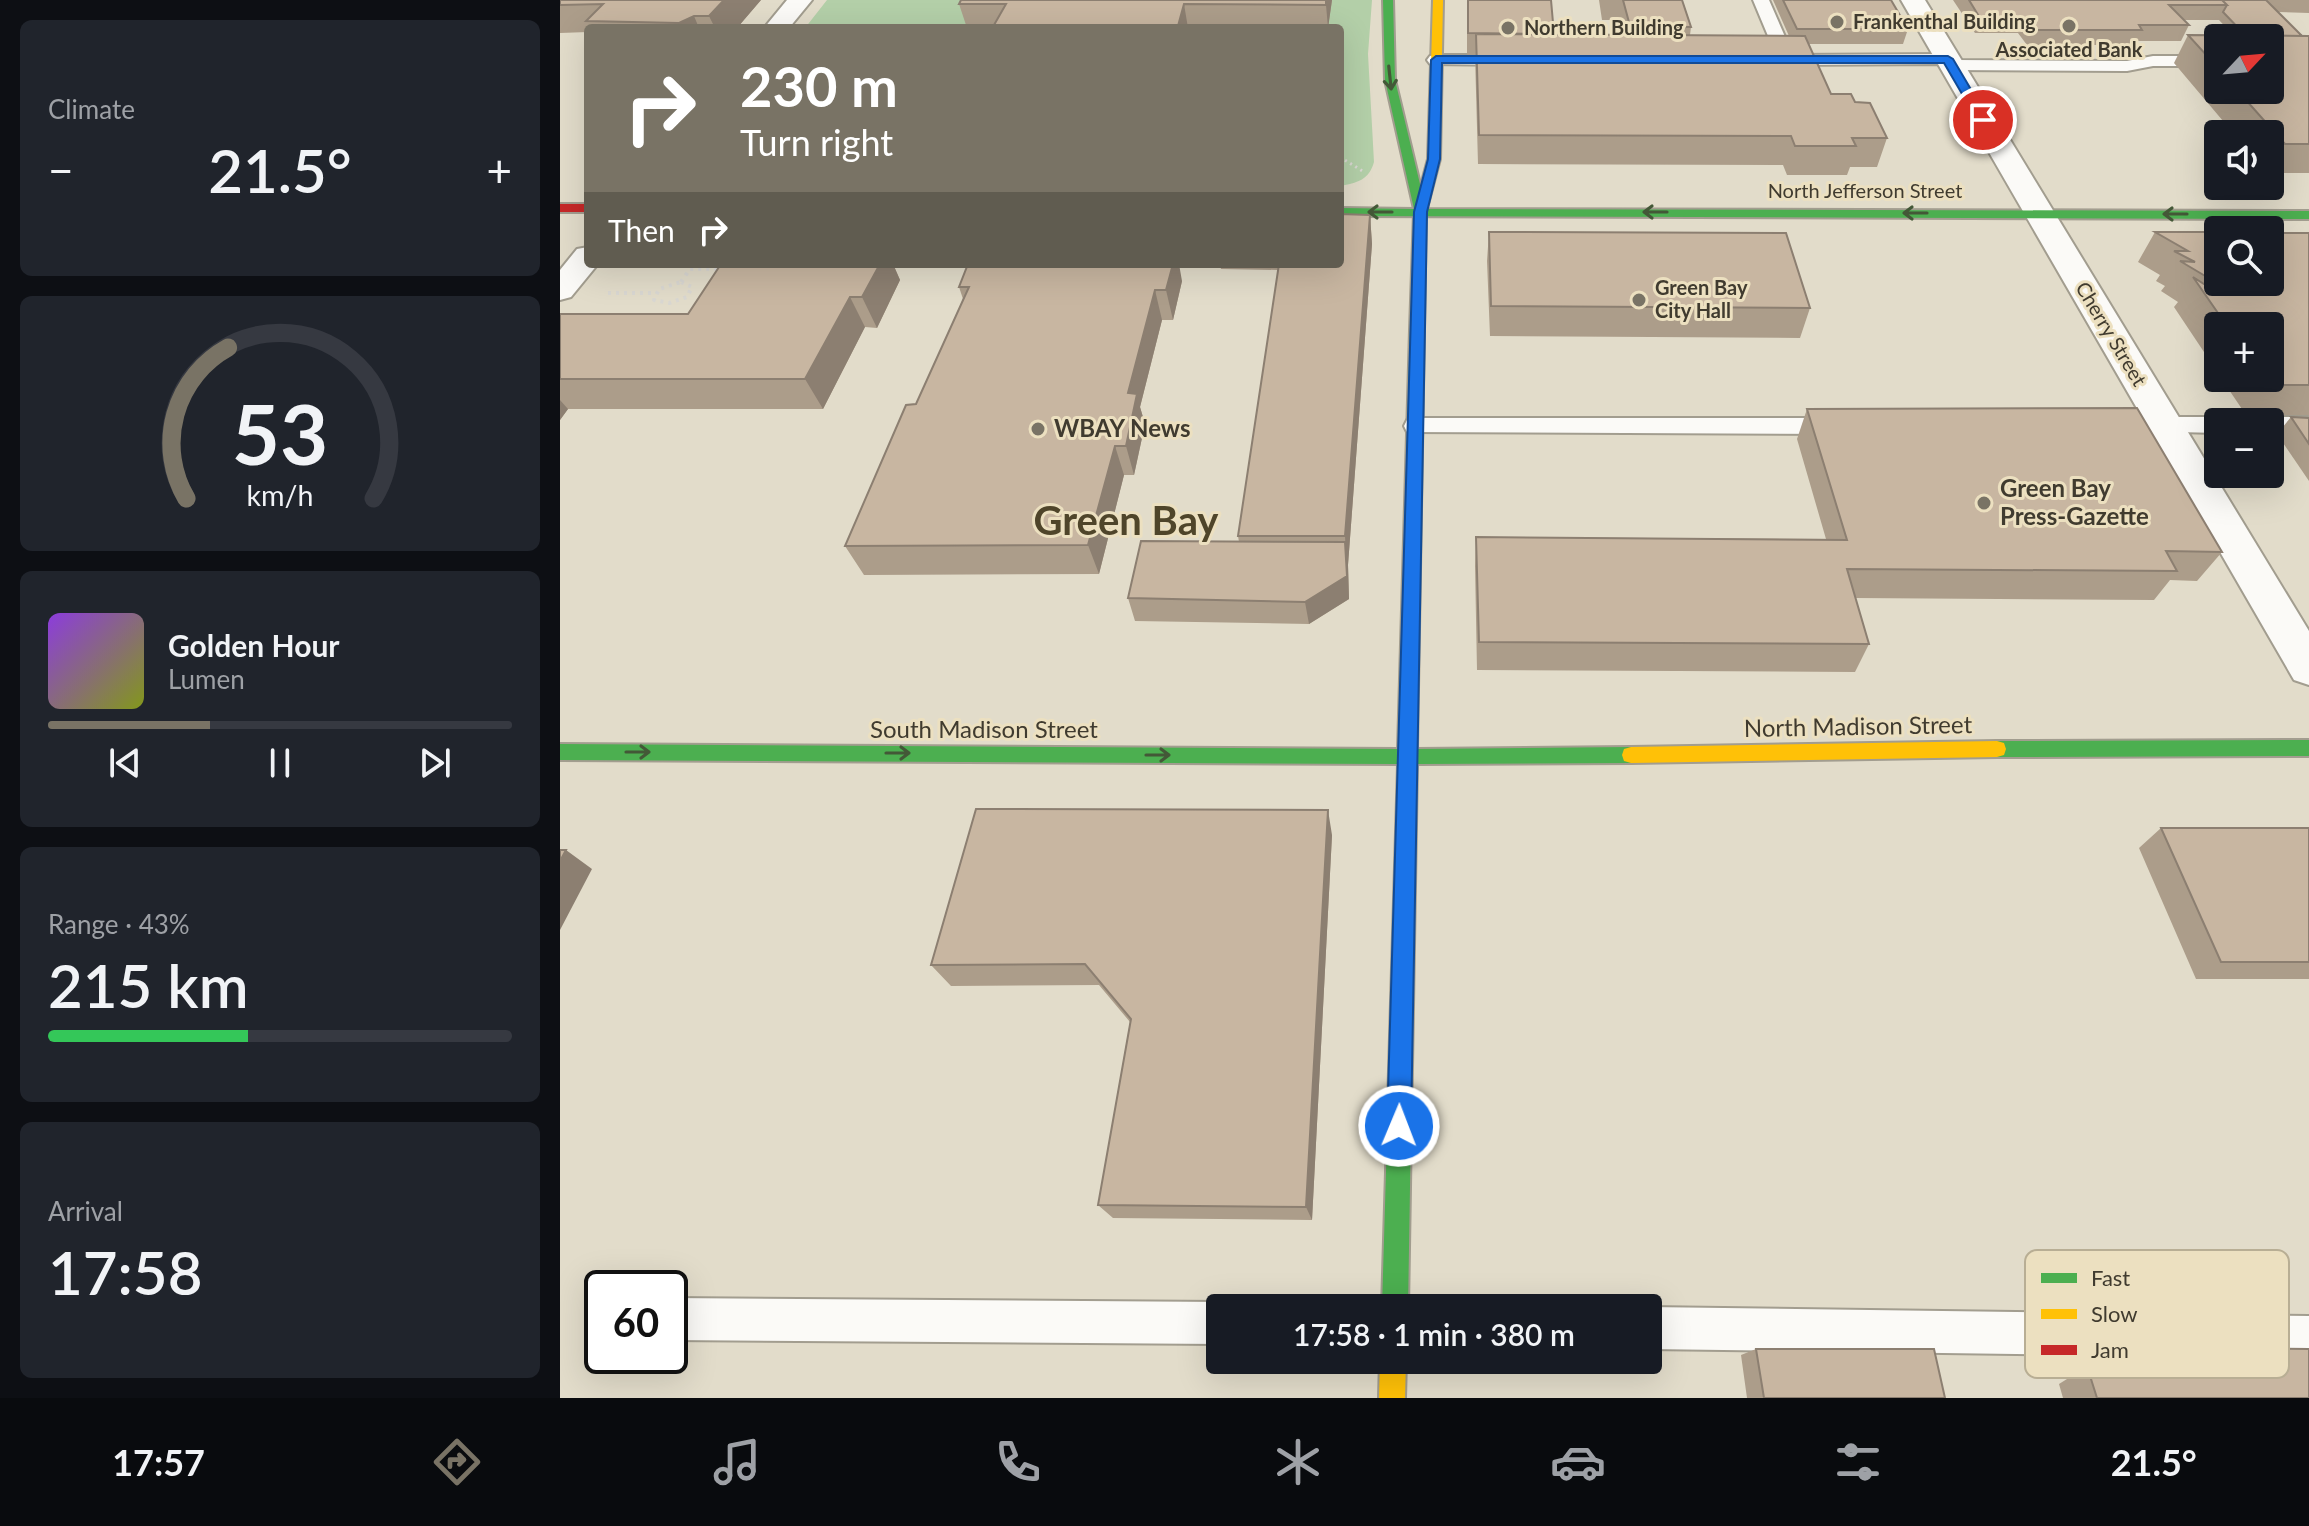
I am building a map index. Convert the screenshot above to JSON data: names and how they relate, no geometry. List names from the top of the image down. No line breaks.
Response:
{"streets":{"main road":["North Jefferson Street","North Madison Street","South Madison Street"],"street":["Cherry Street"]},"crossings":[["North Jefferson Street","Cherry Street"],["North Madison Street","South Madison Street"]],"one_way":["North Jefferson Street","South Madison Street"],"districts":["Green Bay"],"places":["Frankenthal Building","Associated Bank","Northern Building","Green Bay City Hall","WBAY News","Green Bay Press-Gazette"],"legend":["Fast","Slow","Jam"],"north":"top right","page":{"tile":["Climate",["Range · 43%","215 km"],["Arrival","17:58"]],"map_buttons":["+","−"],"turn":["230 m","Turn right"],"heat":["−","21.5°","+"],"then":"Then","song":["Golden Hour","Lumen"],"limit":"60","trip":"17:58 · 1 min · 380 m","tabs":["17:57","21.5°"],"gauge":["53","km/h"]}}
